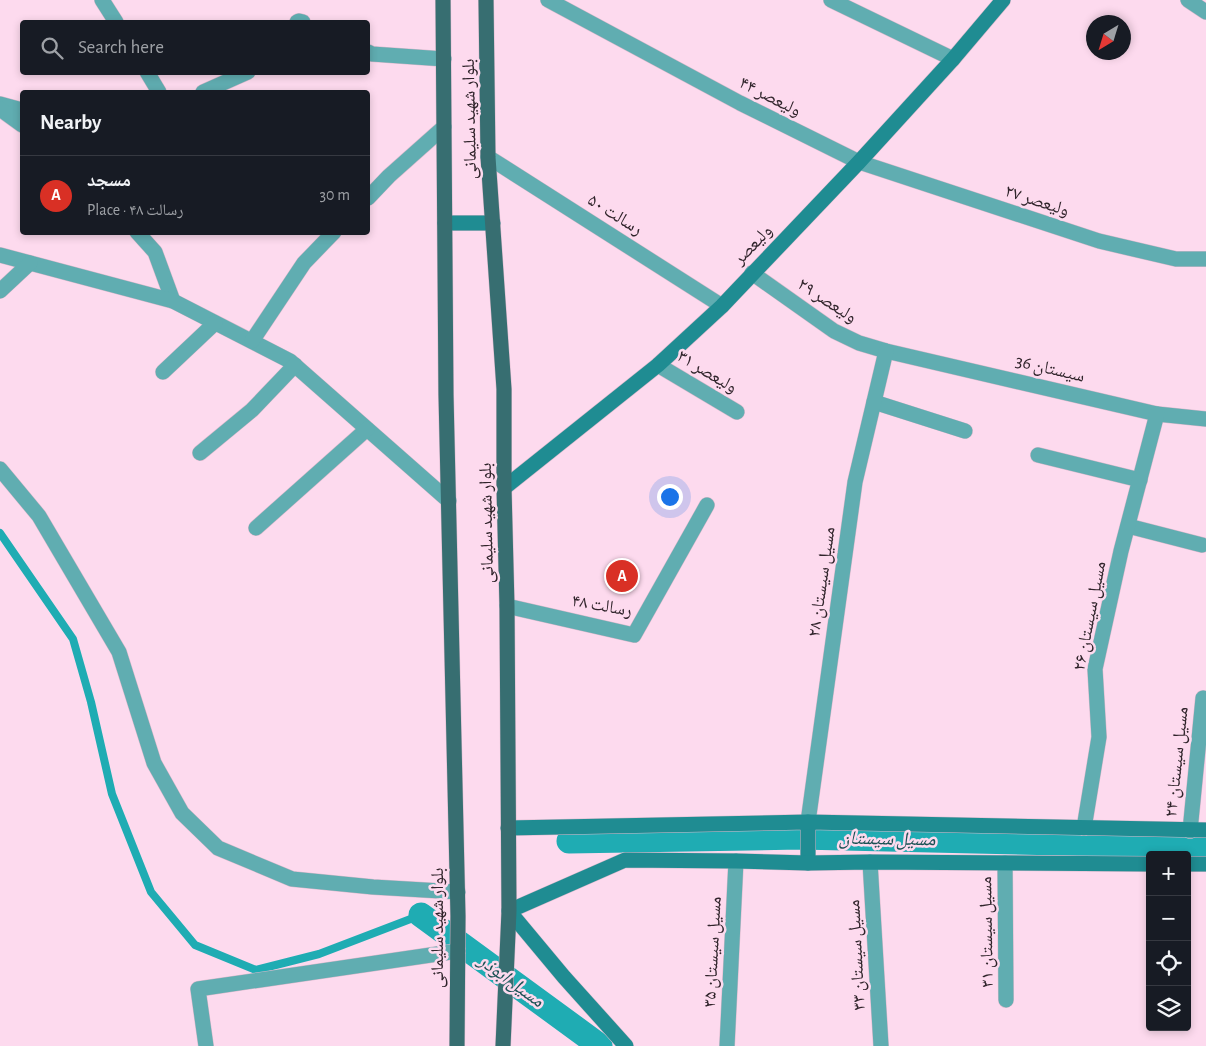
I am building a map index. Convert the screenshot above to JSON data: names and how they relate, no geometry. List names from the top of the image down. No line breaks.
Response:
{"streets":{"main road":["بلوار شهید سلیمانی"],"street":["ولیعصر ۴۴","ولیعصر ۲۷","رسالت ۵۰","ولیعصر","ولیعصر ۲۹","سیستان 36","ولیعصر ۳۱","مسیل سیستان ۲۸","رسالت ۴۸","مسیل سیستان ۲۶","مسیل سیستان ۲۴","مسیل سیستان ۳۱","مسیل سیستان ۳۵","مسیل سیستان ۳۳"]},"crossings":[["ولیعصر ۴۴","ولیعصر ۲۷"],["ولیعصر ۴۴","ولیعصر"],["بلوار شهید سلیمانی","رسالت ۵۰"],["بلوار شهید سلیمانی","ولیعصر"],["بلوار شهید سلیمانی","رسالت ۴۸"],["ولیعصر ۲۷","ولیعصر"],["رسالت ۵۰","ولیعصر"],["ولیعصر","ولیعصر ۲۹"],["ولیعصر","ولیعصر ۳۱"],["ولیعصر ۲۹","سیستان 36"],["ولیعصر ۲۹","مسیل سیستان ۲۸"],["سیستان 36","مسیل سیستان ۲۸"],["سیستان 36","مسیل سیستان ۲۶"]],"water":["مسیل سیستان","مسیل ابوذر"],"north":"bottom left","page":{"search":"Search here","heading":"Nearby","list":[{"mark":"A","name":"مسجد","note":"Place · رسالت ۴۸","value":"30 m"}],"pins":"A","map_buttons":["+","−"]}}
